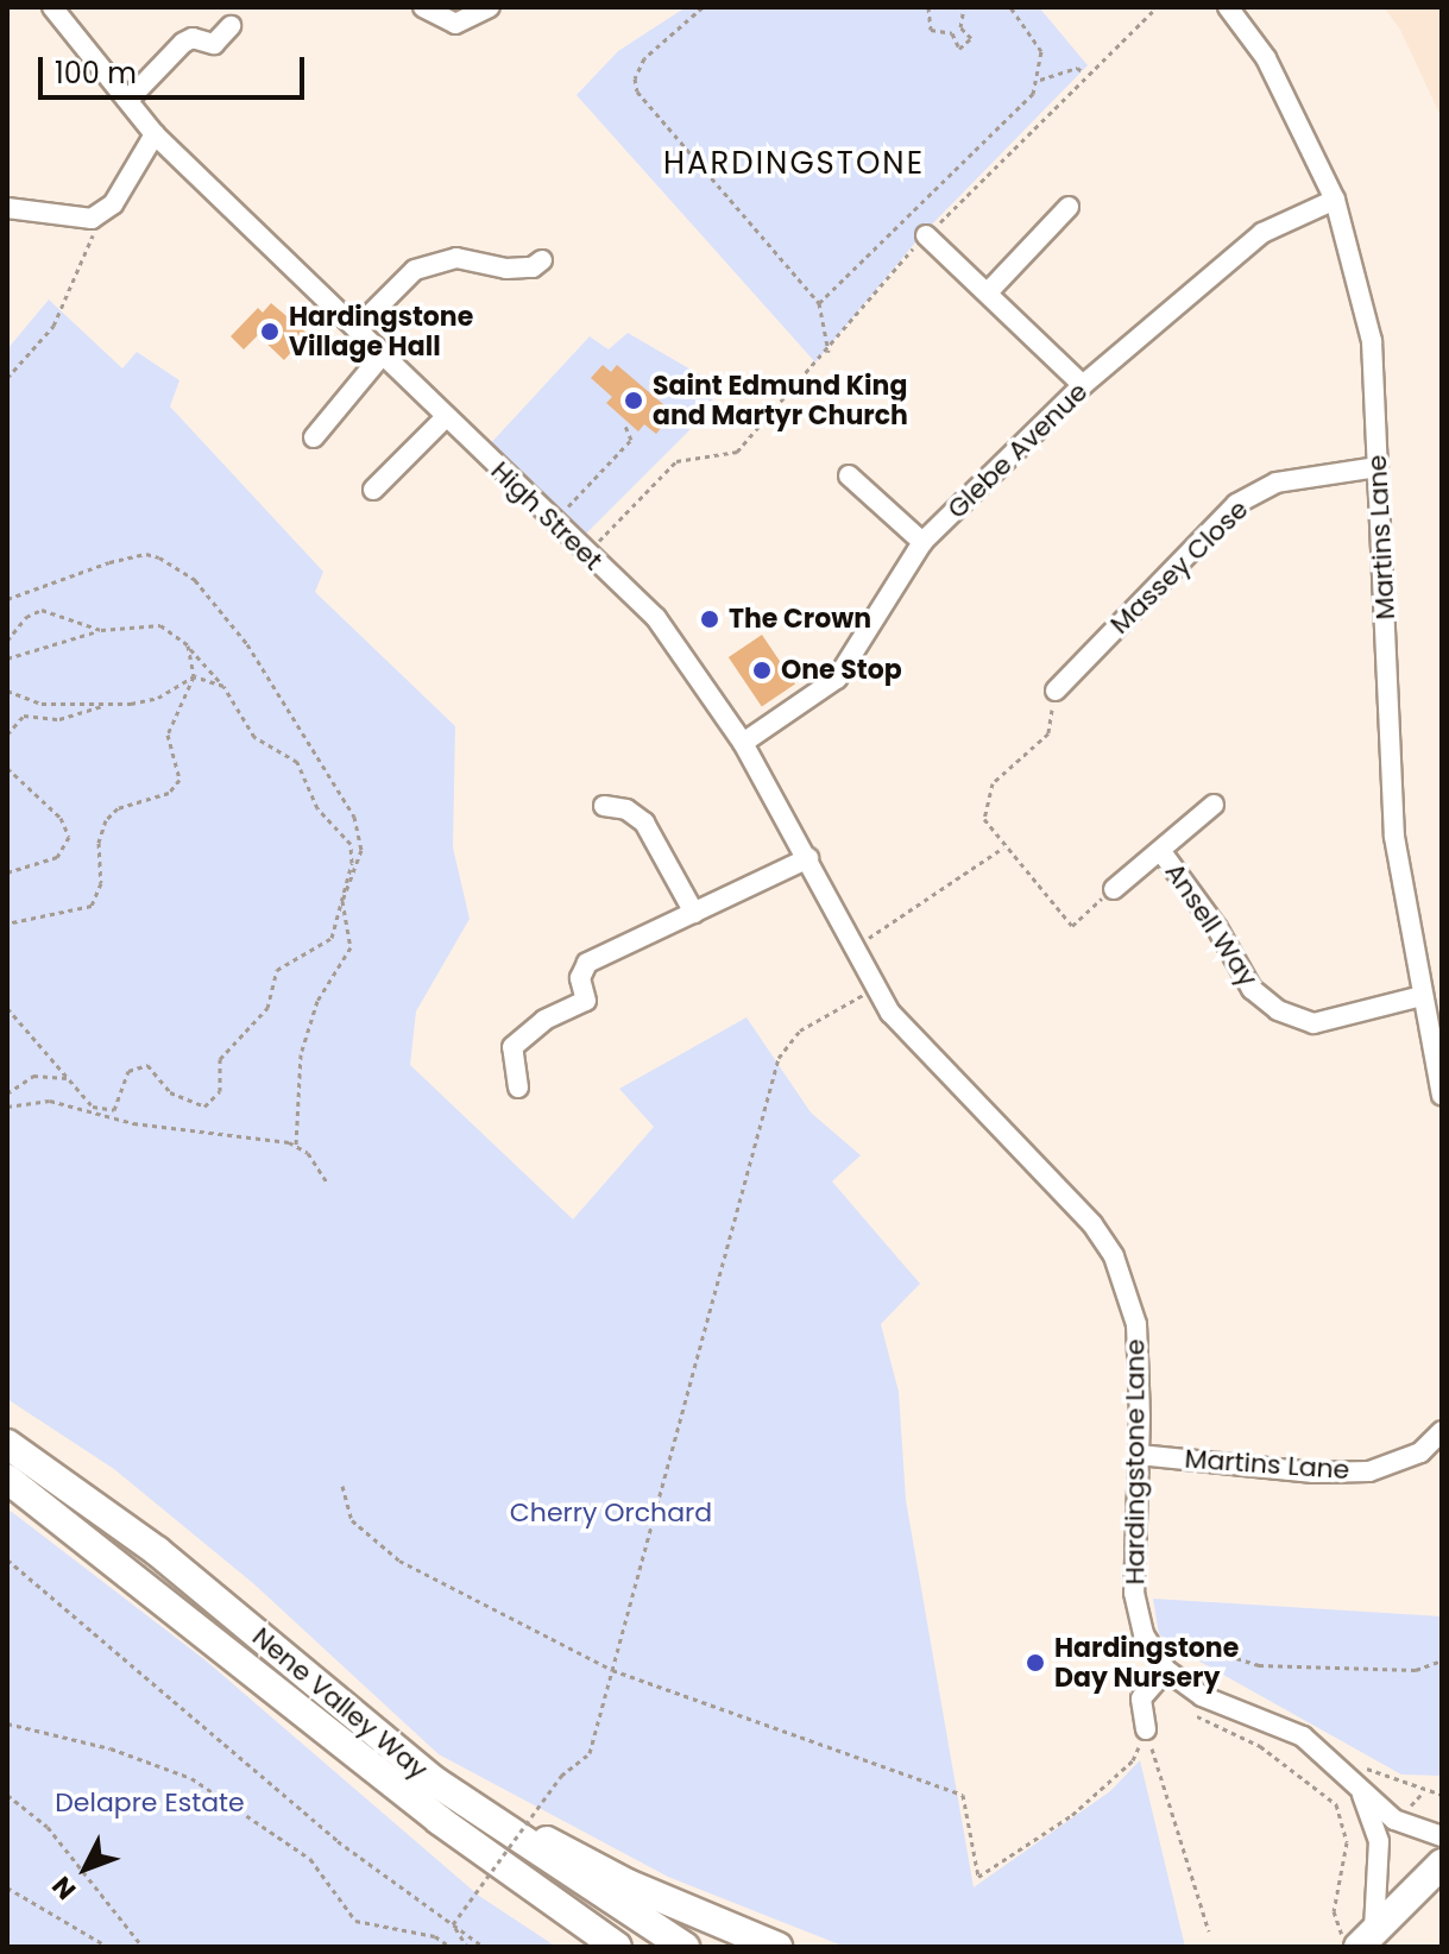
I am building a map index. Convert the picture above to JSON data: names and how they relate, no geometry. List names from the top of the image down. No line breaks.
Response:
{"streets":{"highway":["Nene Valley Way"],"street":["Glebe Avenue","High Street","Martins Lane","Massey Close","Ansell Way","Hardingstone Lane"]},"crossings":[["Glebe Avenue","High Street"],["Glebe Avenue","Martins Lane"],["High Street","Hardingstone Lane"],["Martins Lane","Massey Close"],["Martins Lane","Ansell Way"],["Martins Lane","Hardingstone Lane"]],"districts":["HARDINGSTONE"],"parks":["Cherry Orchard","Delapre Estate"],"places":["Hardingstone Village Hall","Saint Edmund King and Martyr Church","The Crown","One Stop","Hardingstone Day Nursery"],"scale_bar":"100 m","north":"bottom left"}
